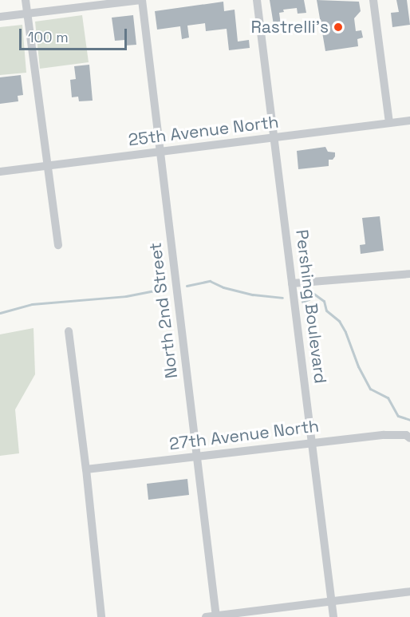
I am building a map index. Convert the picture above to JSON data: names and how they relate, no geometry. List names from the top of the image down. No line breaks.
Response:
{"streets":{"street":["25th Avenue North","Pershing Boulevard","North 2nd Street","27th Avenue North"]},"crossings":[["25th Avenue North","Pershing Boulevard"],["25th Avenue North","North 2nd Street"],["Pershing Boulevard","27th Avenue North"],["North 2nd Street","27th Avenue North"]],"places":["Rastrelli's"],"scale_bar":"100 m"}
